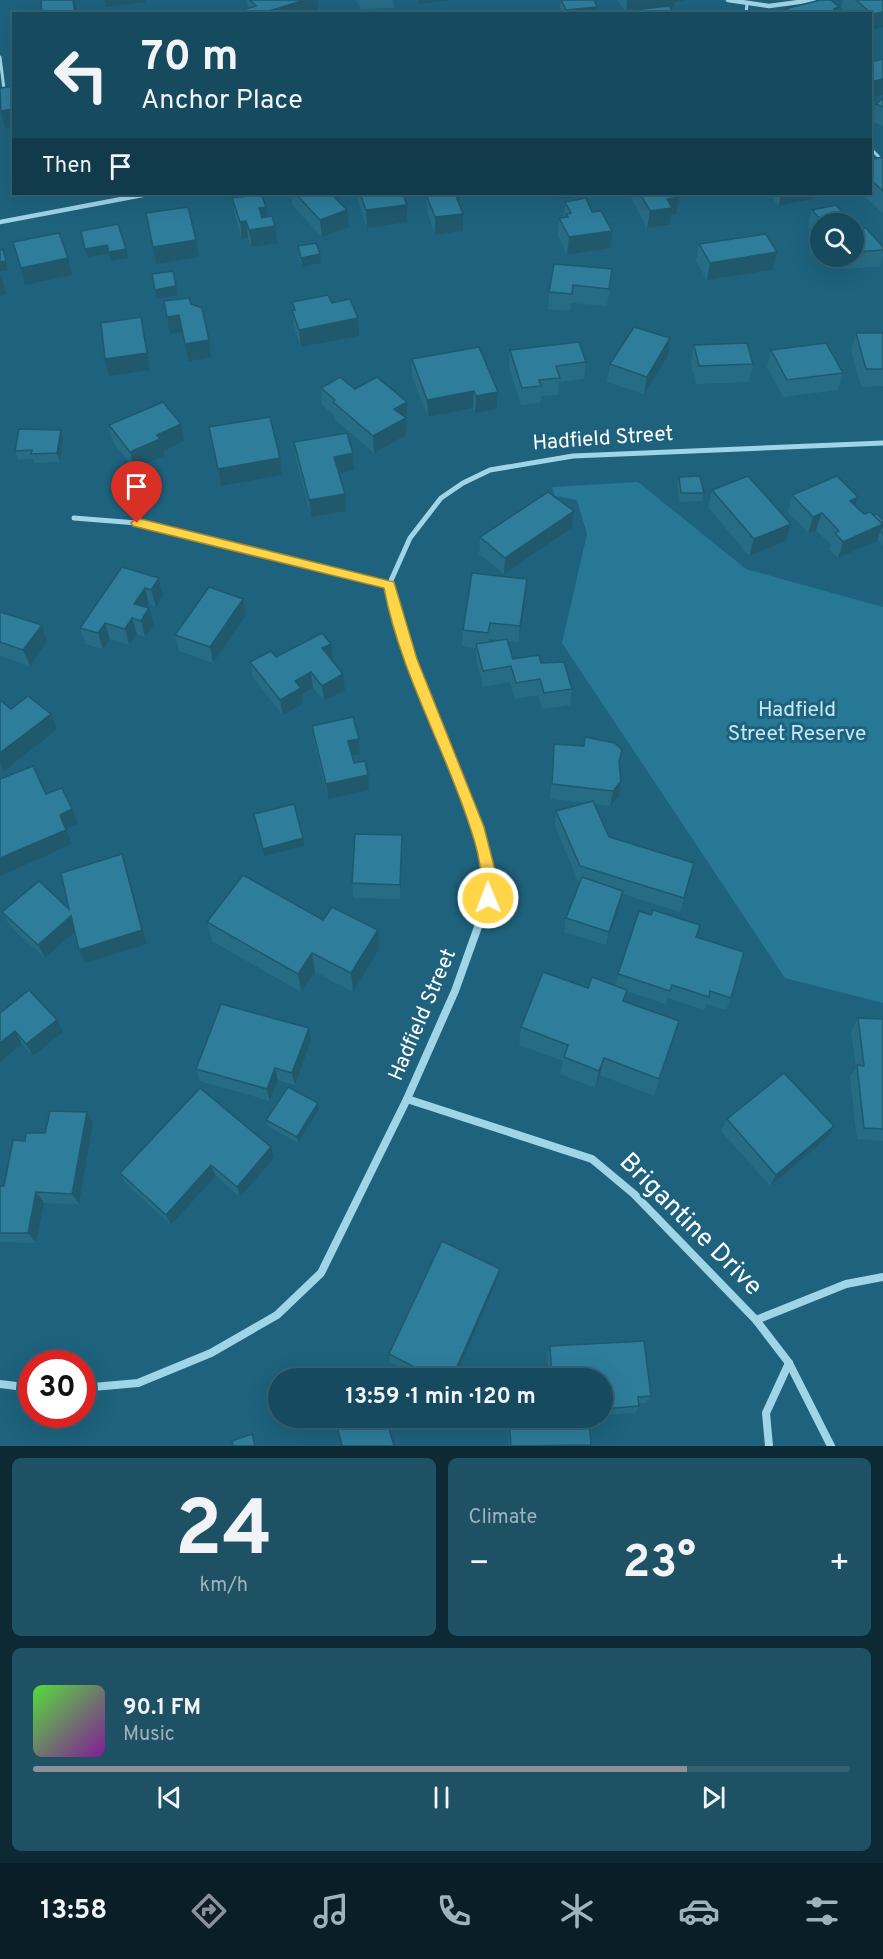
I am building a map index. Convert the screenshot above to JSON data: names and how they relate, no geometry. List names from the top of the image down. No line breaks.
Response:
{"streets":{"street":["Hadfield Street","Brigantine Drive"]},"crossings":[["Hadfield Street","Brigantine Drive"]],"parks":["Hadfield Street Reserve"],"page":{"turn":["70 m","Anchor Place"],"then":"Then","limit":"30","trip":"13:59 · 1 min · 120 m","tile":[["24","km/h"],"Climate"],"heat":["−","23°","+"],"song":["90.1 FM","Music"],"tabs":"13:58"}}
